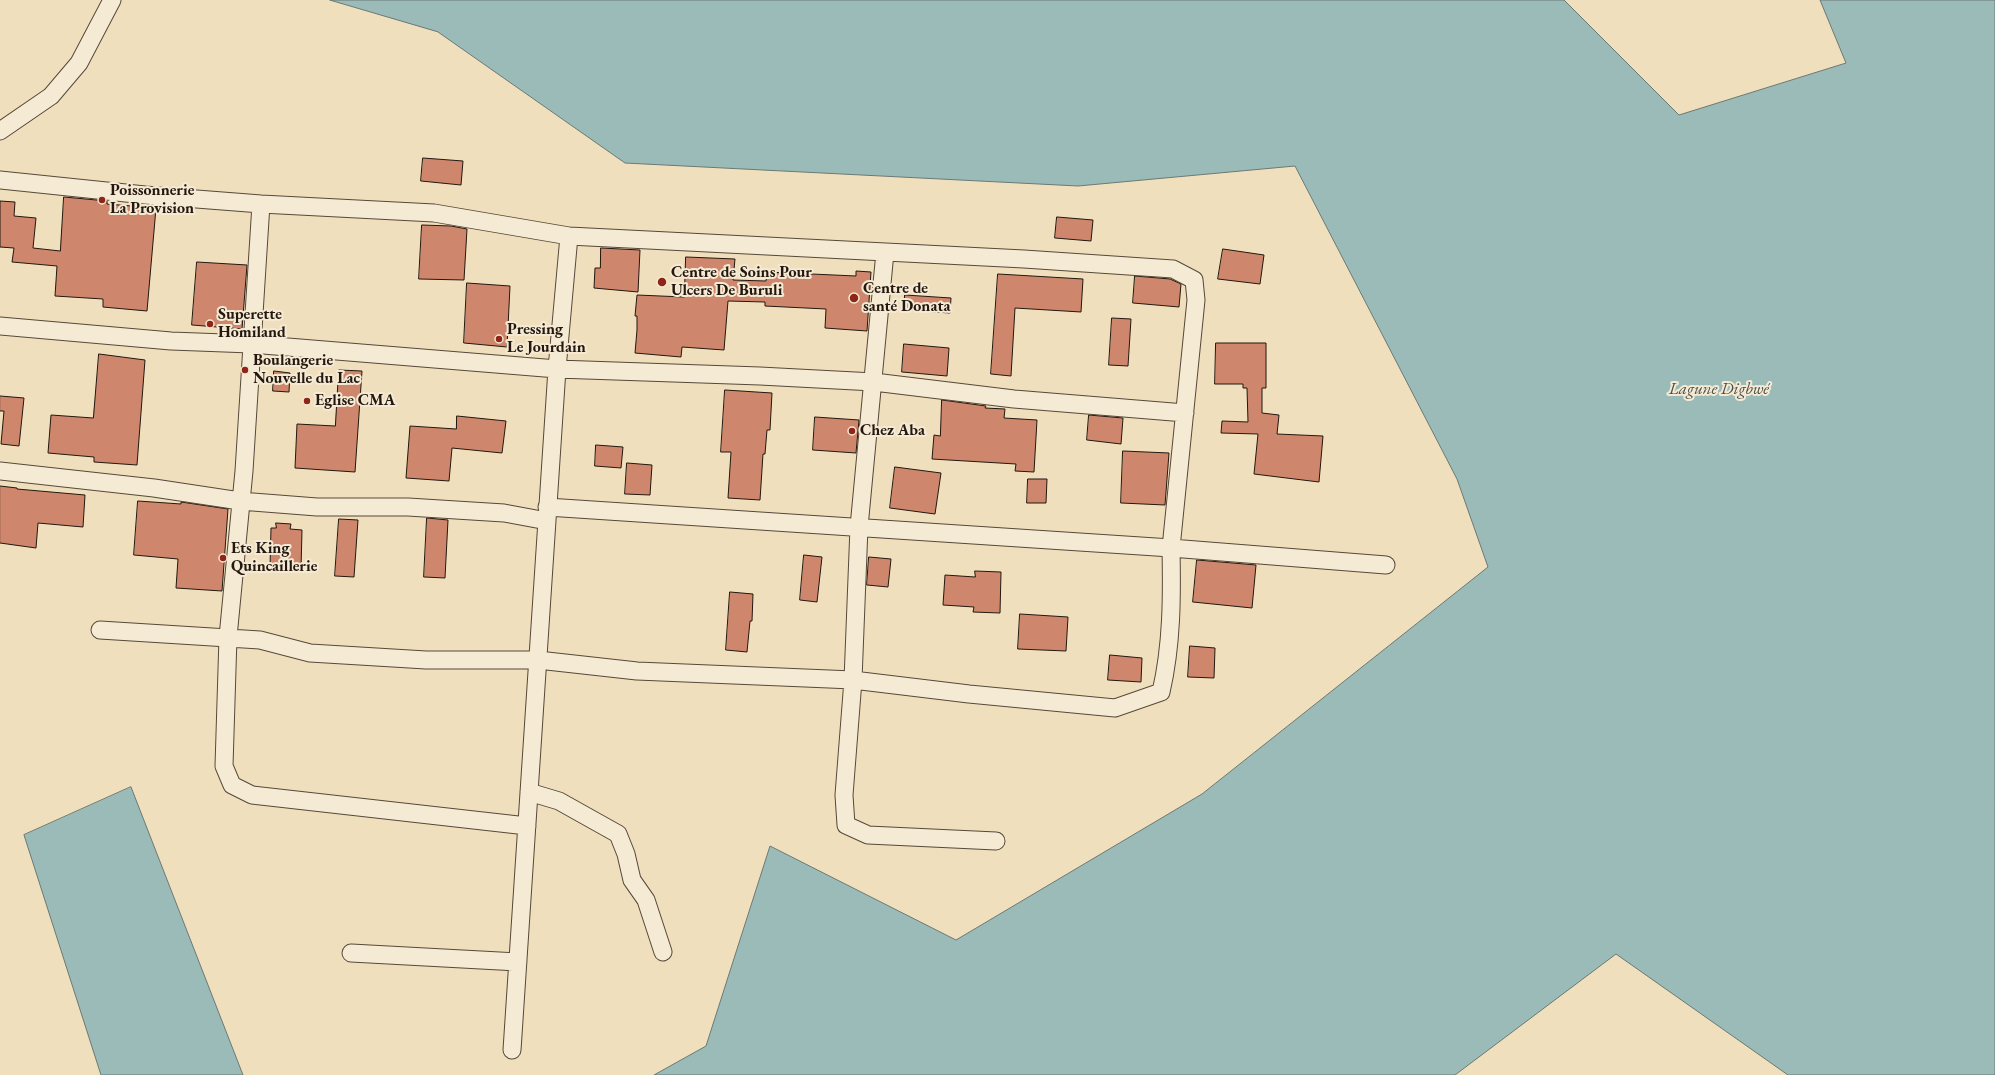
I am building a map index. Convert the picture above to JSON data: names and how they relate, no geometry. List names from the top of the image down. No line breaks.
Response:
{"water":["Lagune Digbwé"],"places":["Poissonnerie La Provision","Centre de Soins Pour Ulcers De Buruli","Centre de santé Donata","Superette Homiland","Pressing Le Jourdain","Boulangerie Nouvelle du Lac","Eglise CMA","Chez Aba","Ets King Quincaillerie"]}
